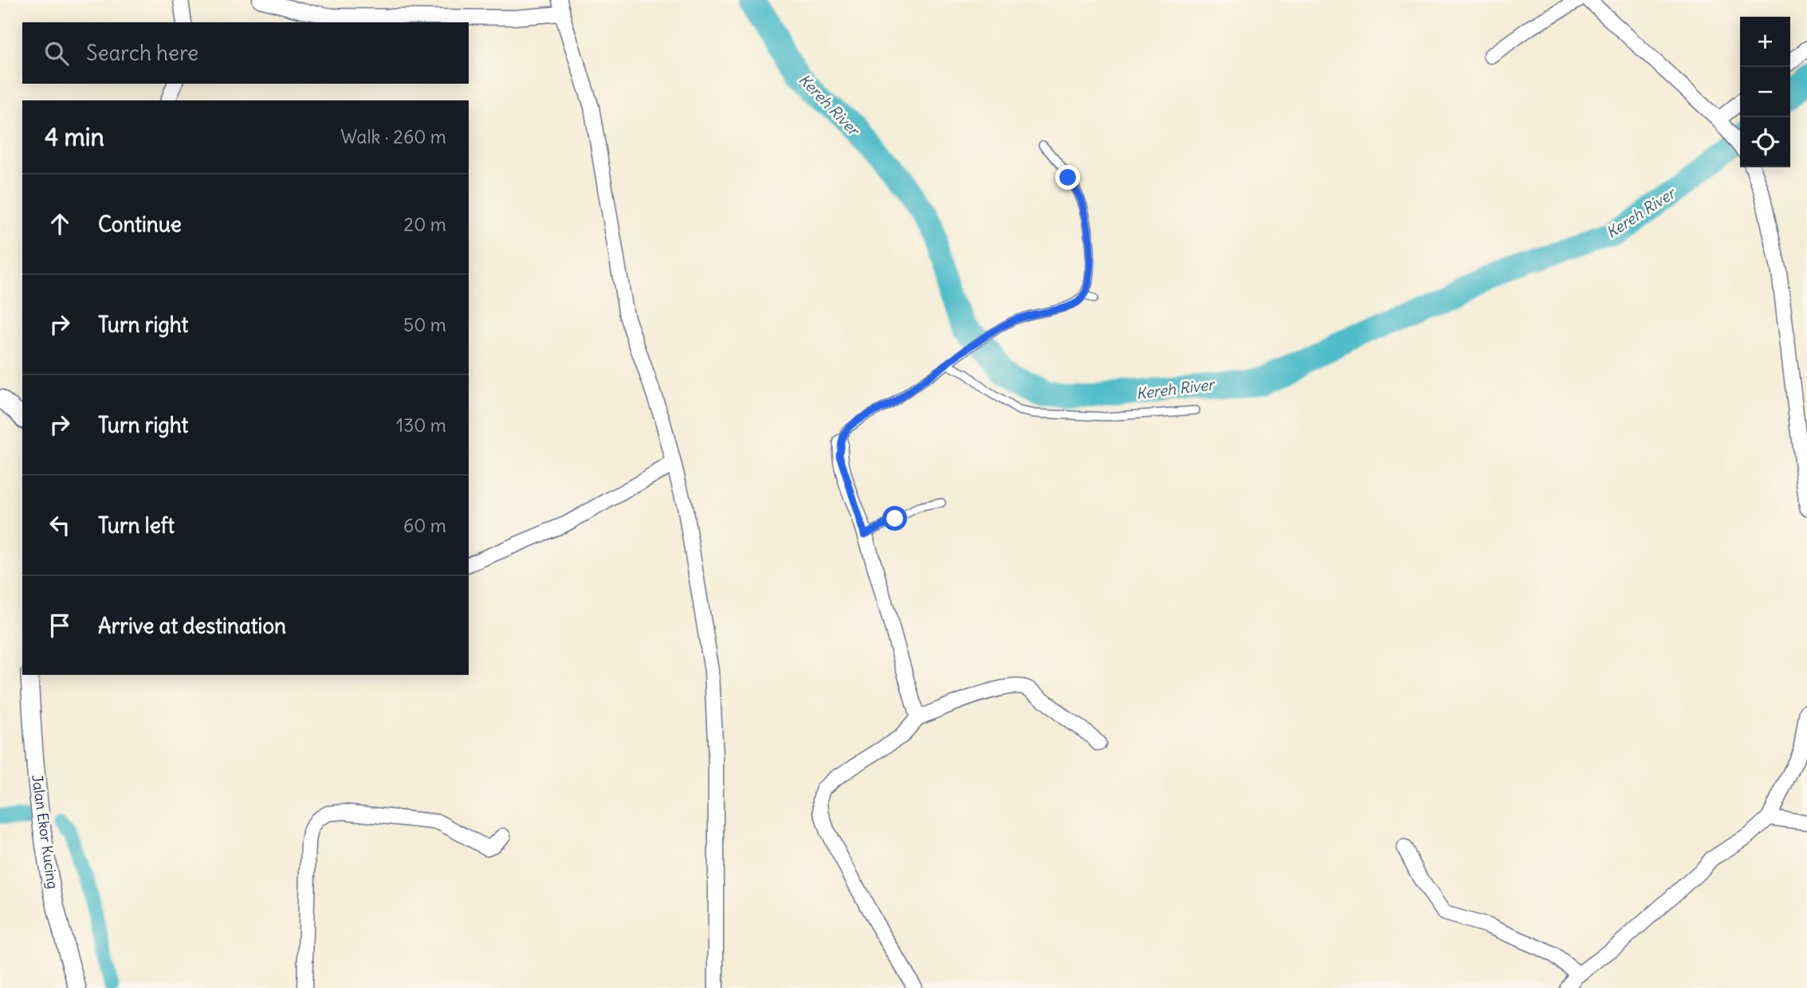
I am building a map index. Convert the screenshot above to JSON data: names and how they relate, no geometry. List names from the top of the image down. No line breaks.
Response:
{"streets":{"street":["Jalan Ekor Kucing"]},"water":["Kereh River"],"page":{"map_buttons":["+","−"],"search":"Search here","heading":["4 min","Walk · 260 m"],"list":[["Continue","20 m"],["Turn right","50 m"],["Turn right","130 m"],["Turn left","60 m"],"Arrive at destination"]}}
